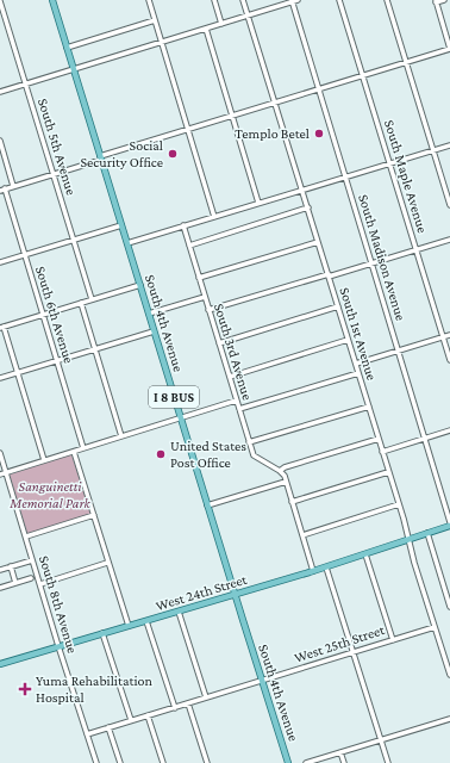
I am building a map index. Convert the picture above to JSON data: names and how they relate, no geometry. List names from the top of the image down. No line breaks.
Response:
{"streets":{"main road":["South 4th Avenue","I 8 BUS","West 24th Street"],"street":["South 5th Avenue","South Maple Avenue","South Madison Avenue","South 6th Avenue","South 1st Avenue","South 3rd Avenue","South 8th Avenue","West 25th Street"]},"crossings":[["South 4th Avenue","West 24th Street"],["South 4th Avenue","West 25th Street"],["South 1st Avenue","West 24th Street"],["South 1st Avenue","West 25th Street"],["West 24th Street","South 8th Avenue"],["South 8th Avenue","West 25th Street"]],"parks":["Sanguinetti Memorial Park"],"places":{"other":["Templo Betel","Social Security Office","United States Post Office"],"health":["Yuma Rehabilitation Hospital"]}}
